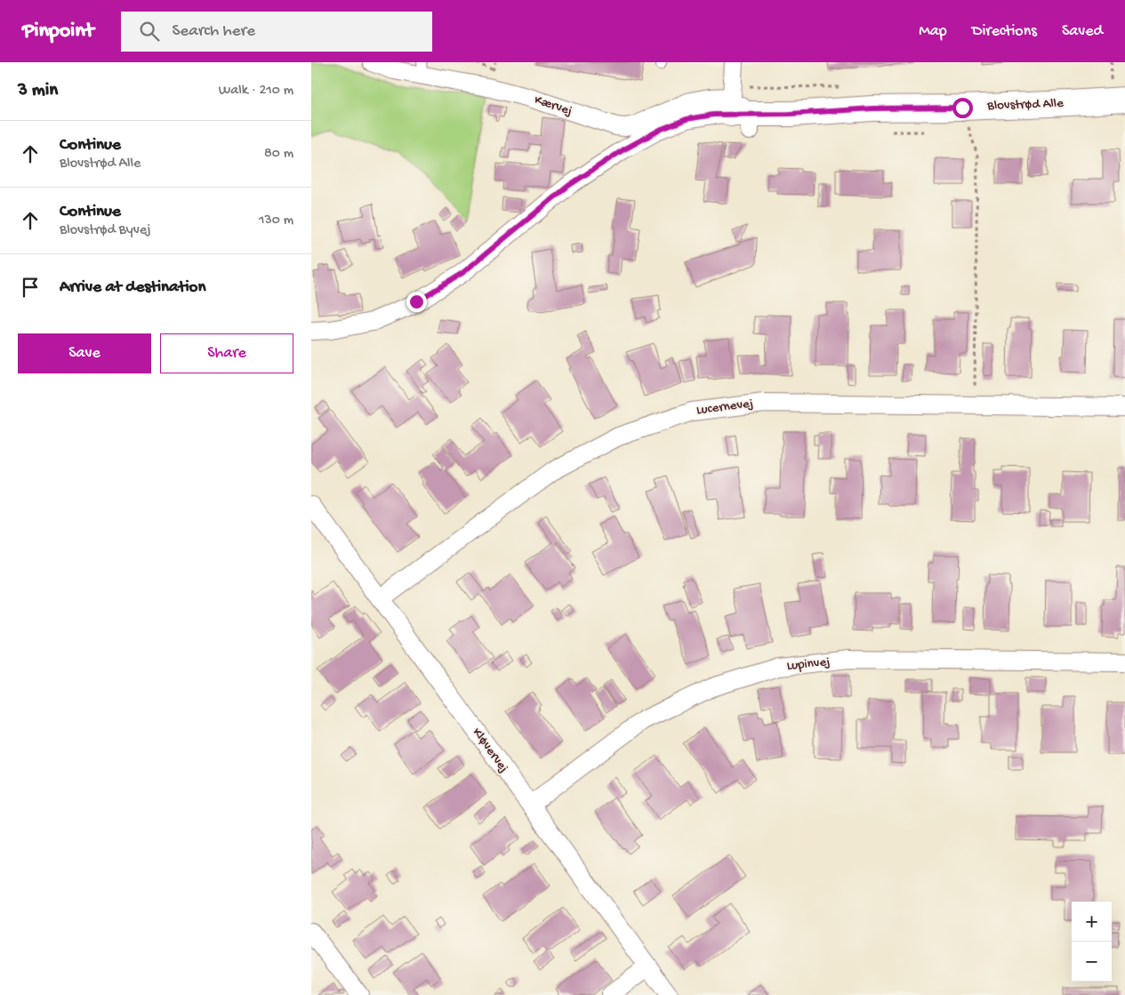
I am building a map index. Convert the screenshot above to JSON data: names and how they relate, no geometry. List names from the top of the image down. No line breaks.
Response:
{"streets":{"street":["Blovstrød Alle","Kærvej","Lucernevej","Lupinvej","Kløvervej"]},"crossings":[["Blovstrød Alle","Kærvej"],["Lucernevej","Kløvervej"],["Lupinvej","Kløvervej"]],"page":{"header":"Pinpoint","search":"Search here","nav":["Map","Directions","Saved"],"heading":["3 min","Walk · 210 m"],"list":[["Continue","Blovstrød Alle","80 m"],["Continue","Blovstrød Byvej","130 m"],"Arrive at destination"],"buttons":["Save","Share"],"map_buttons":["+","−"]}}
